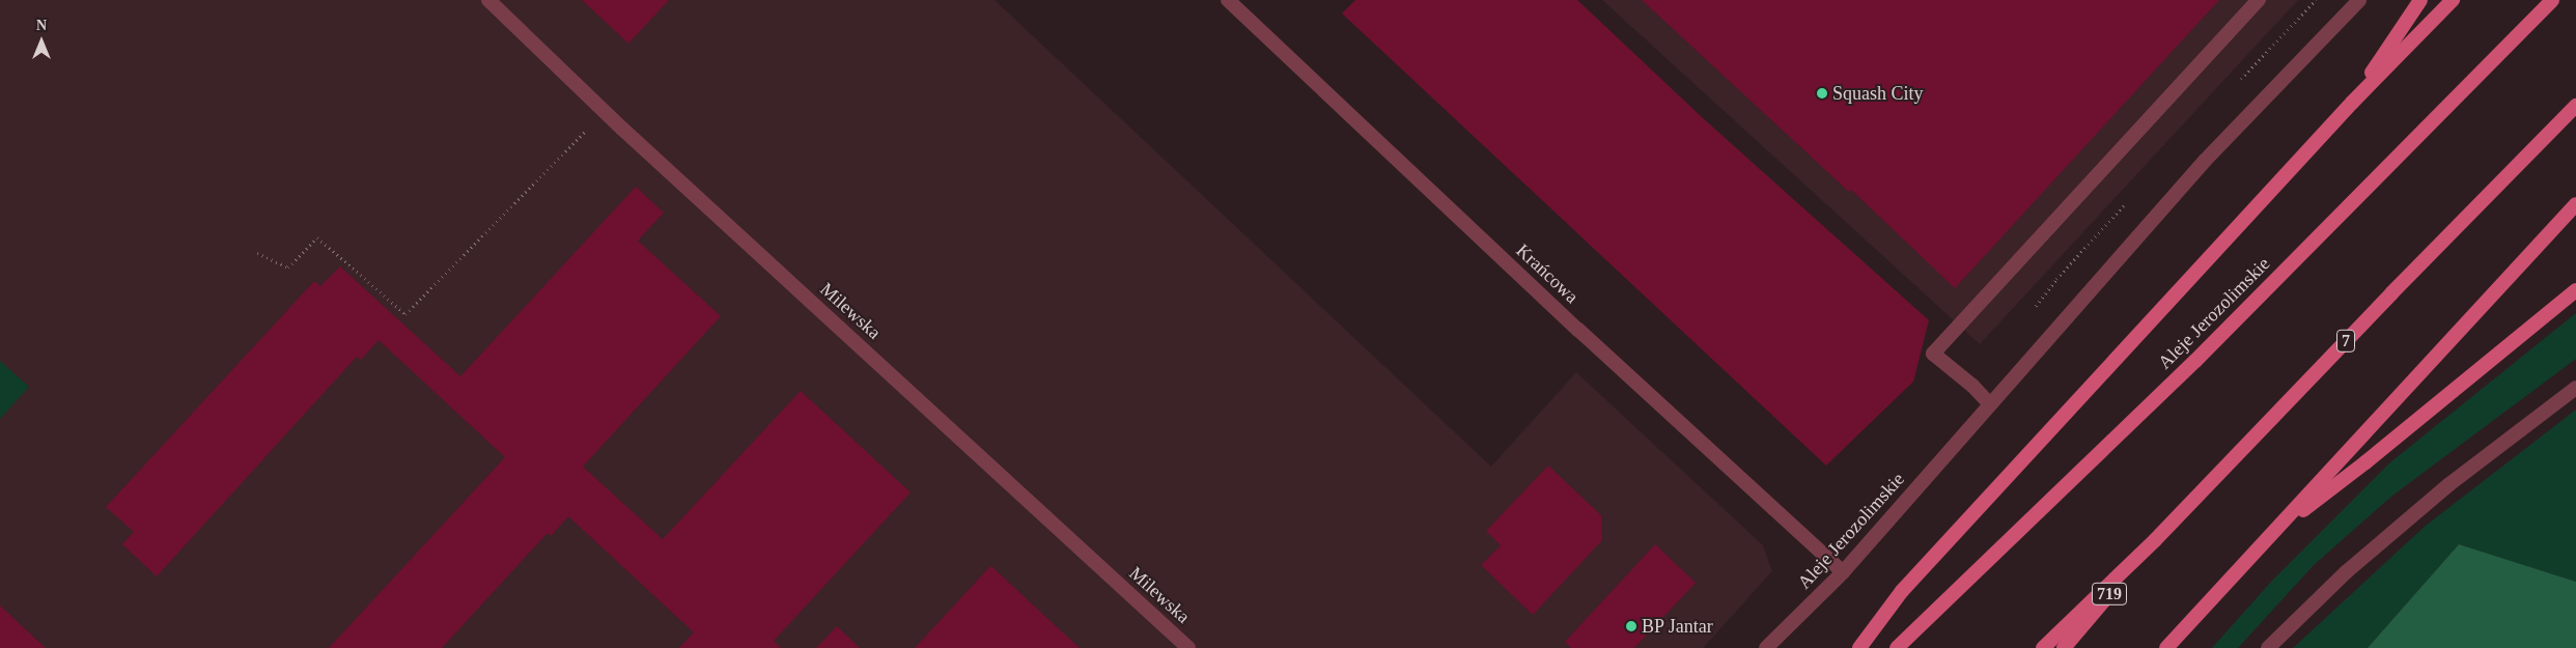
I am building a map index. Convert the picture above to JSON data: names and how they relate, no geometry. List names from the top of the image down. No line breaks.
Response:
{"streets":{"main road":["Aleje Jerozolimskie","7","719"],"street":["Krańcowa","Milewska"]},"crossings":[["Krańcowa","Aleje Jerozolimskie"],["7","719"]],"places":["Squash City","BP Jantar"],"north":"top"}
